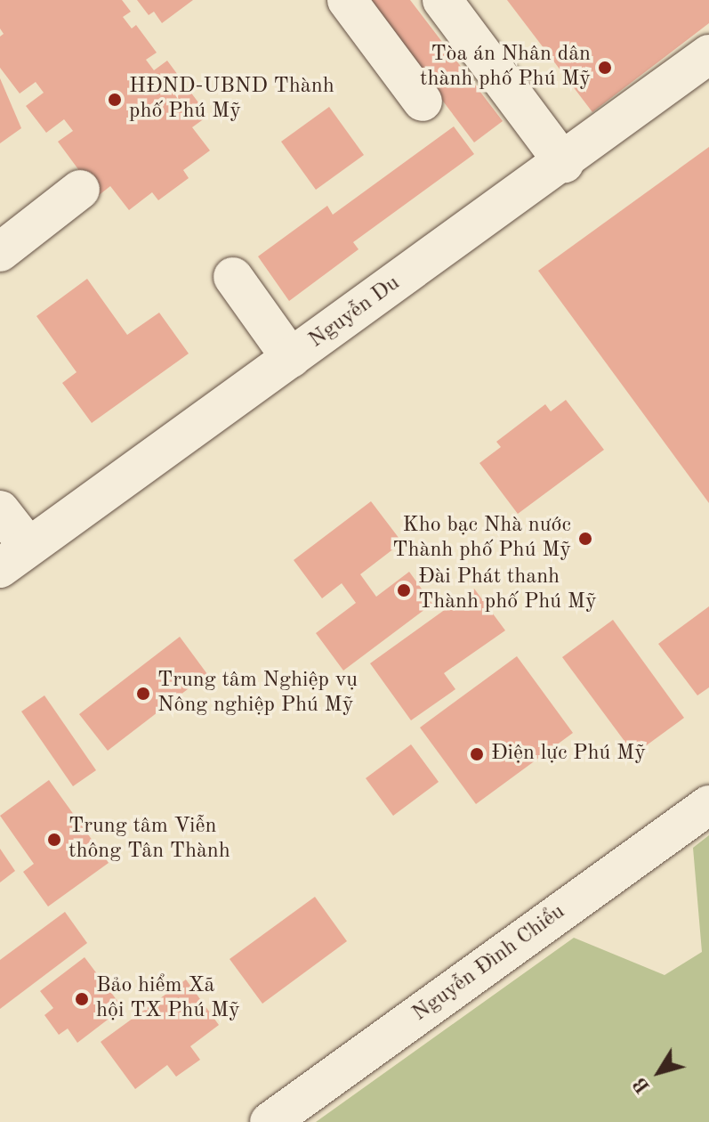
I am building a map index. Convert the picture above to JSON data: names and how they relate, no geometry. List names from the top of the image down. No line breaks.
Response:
{"streets":{"street":["Nguyễn Du","Nguyễn Đình Chiểu"]},"places":["Tòa án Nhân dân thành phố Phú Mỹ","HĐND-UBND Thành phố Phú Mỹ","Kho bạc Nhà nước Thành phố Phú Mỹ","Đài Phát thanh Thành phố Phú Mỹ","Trung tâm Nghiệp vụ Nông nghiệp Phú Mỹ","Điện lực Phú Mỹ","Trung tâm Viễn thông Tân Thành","Bảo hiểm Xã hội TX Phú Mỹ"],"north":"bottom left"}
